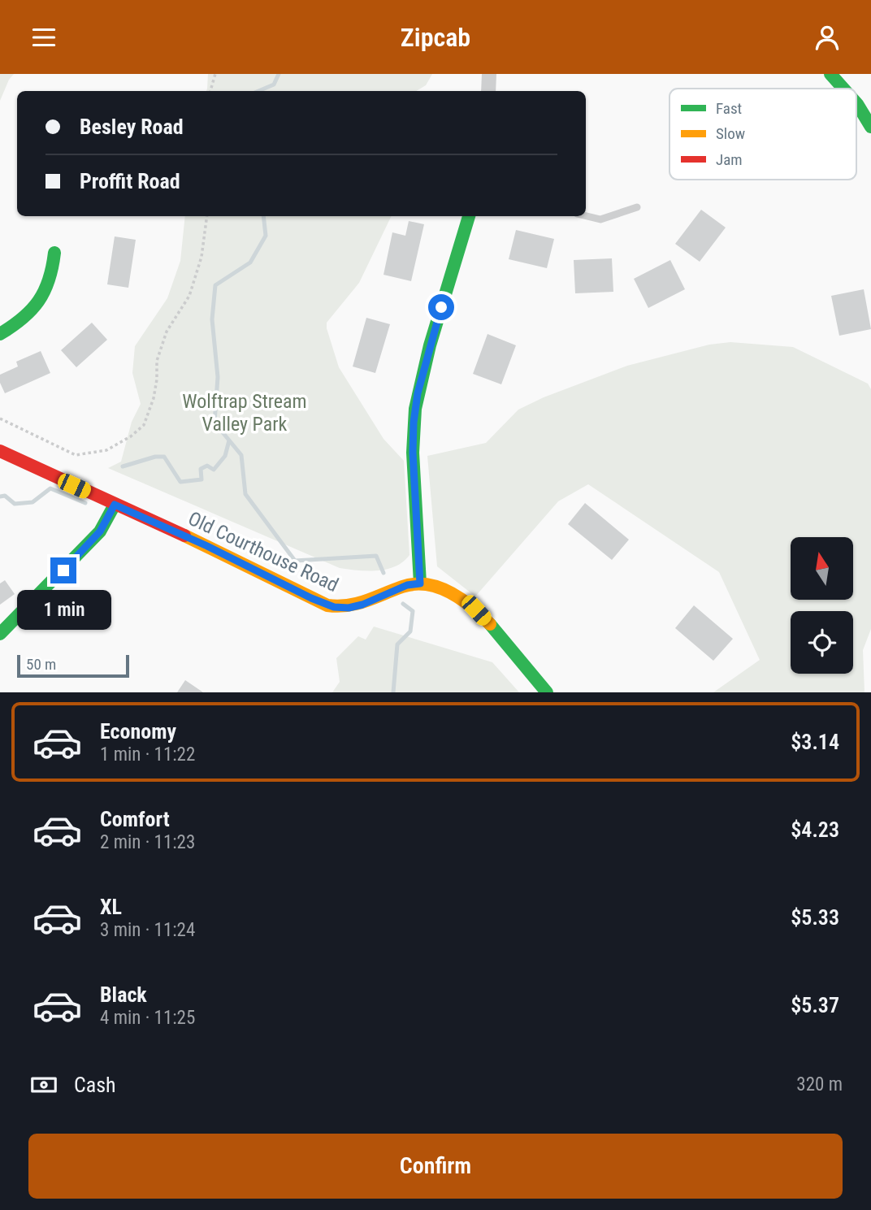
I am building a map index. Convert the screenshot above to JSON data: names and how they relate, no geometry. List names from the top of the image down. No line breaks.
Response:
{"streets":{"street":["Old Courthouse Road"]},"parks":["Wolftrap Stream Valley Park"],"legend":["Fast","Slow","Jam"],"scale_bar":"50 m","north":"top","page":{"header":"Zipcab","banner":["Besley Road","Proffit Road"],"bubble":"1 min","scale":"50 m","list":[{"name":"Economy","note":"1 min · 11:22","value":"$3.14"},{"name":"Comfort","note":"2 min · 11:23","value":"$4.23"},{"name":"XL","note":"3 min · 11:24","value":"$5.33"},{"name":"Black","note":"4 min · 11:25","value":"$5.37"}],"pay":["Cash","320 m"],"buttons":"Confirm"}}
